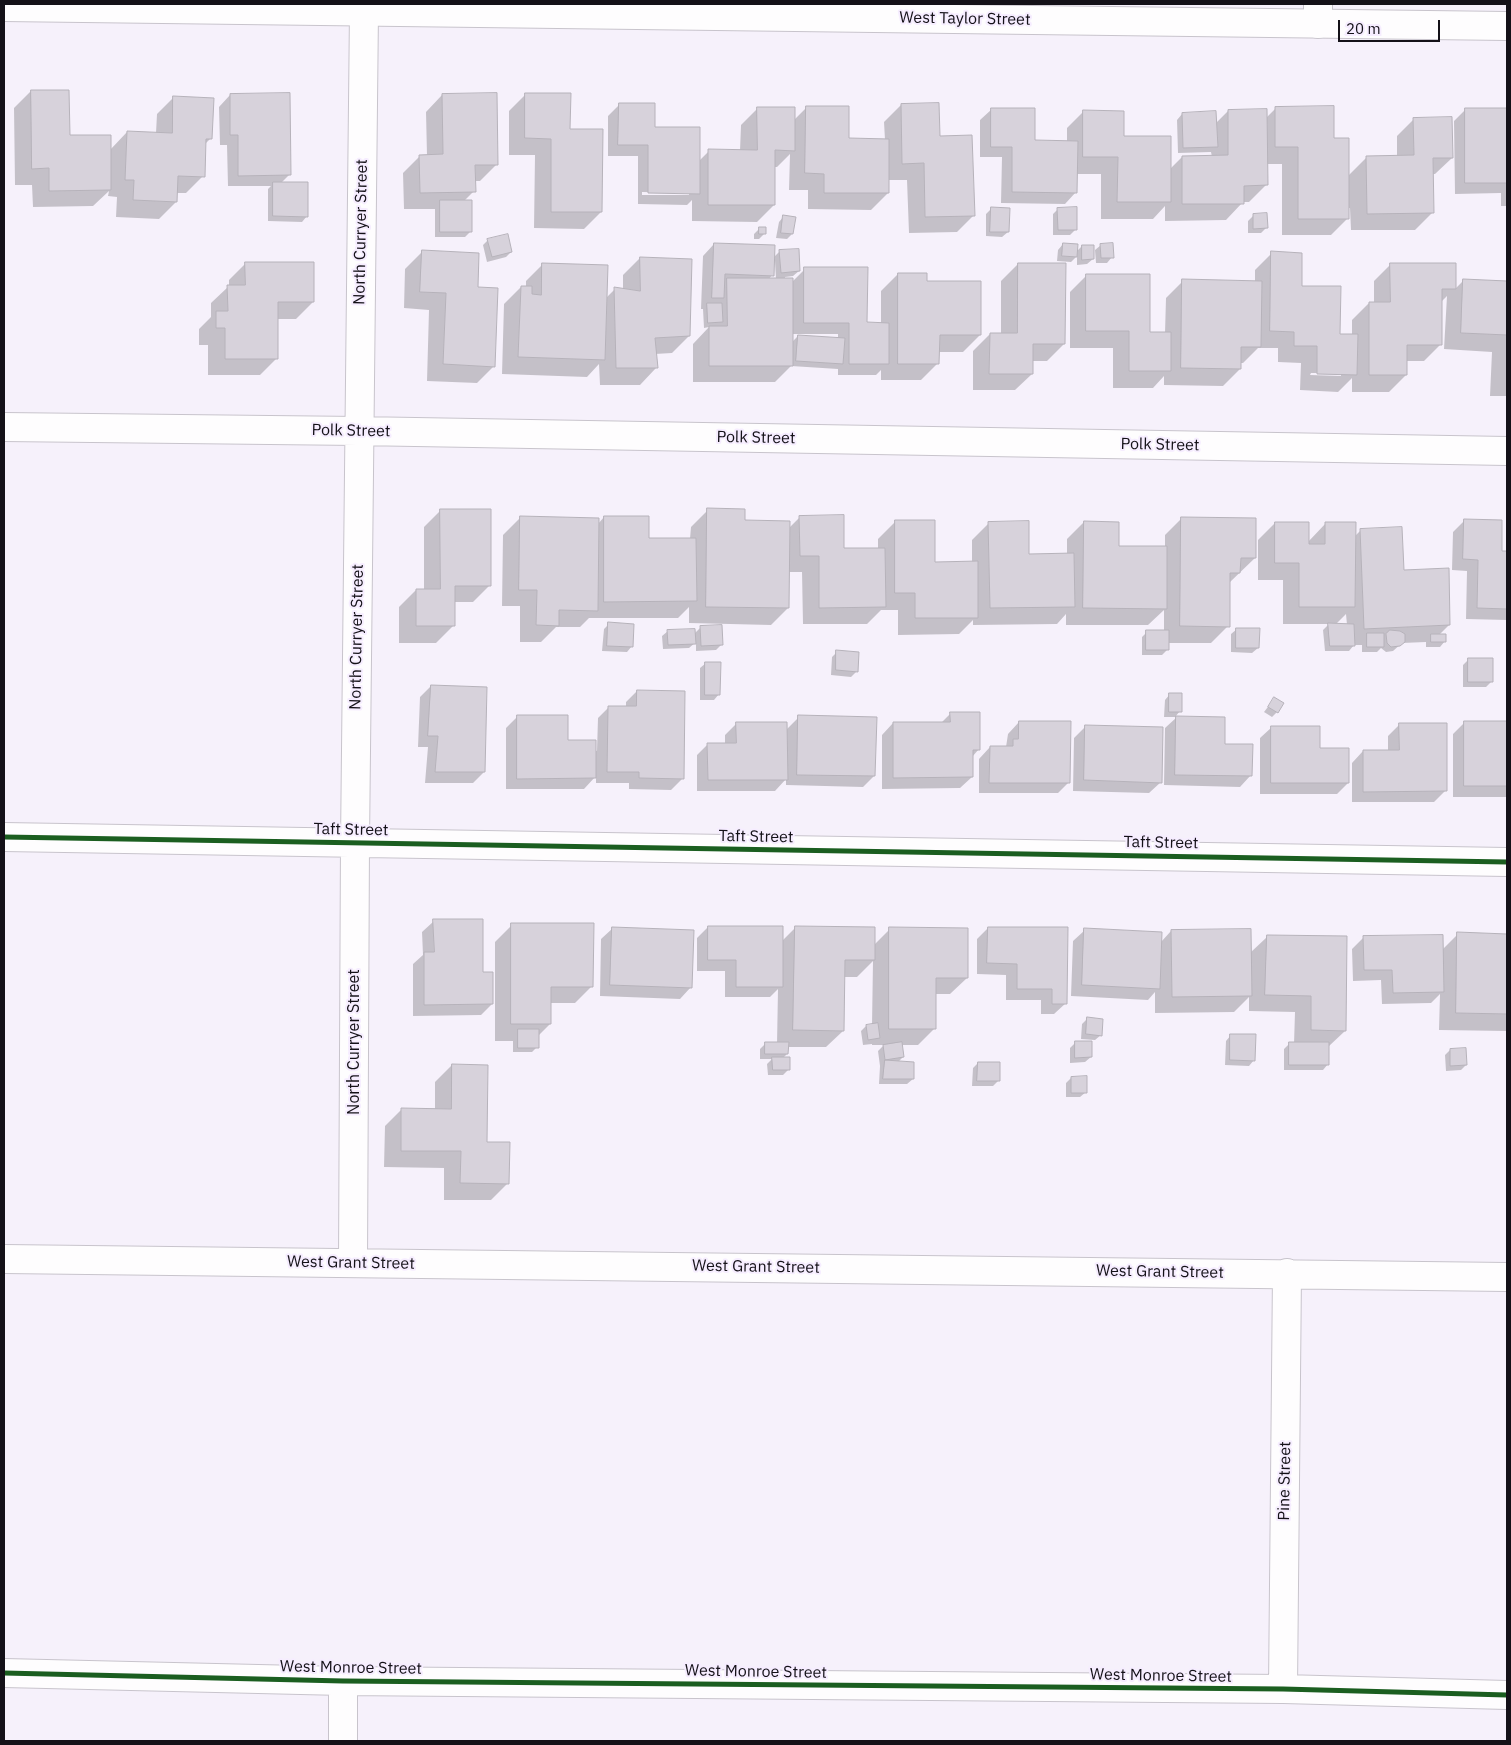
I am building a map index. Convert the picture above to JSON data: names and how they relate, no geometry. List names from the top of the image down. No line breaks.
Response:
{"streets":{"street":["West Taylor Street","North Curryer Street","Polk Street","Taft Street","West Grant Street","Pine Street","West Monroe Street"]},"crossings":[["West Taylor Street","North Curryer Street"],["North Curryer Street","Polk Street"],["North Curryer Street","Taft Street"],["North Curryer Street","West Grant Street"],["West Grant Street","Pine Street"],["Pine Street","West Monroe Street"]],"scale_bar":"20 m"}
